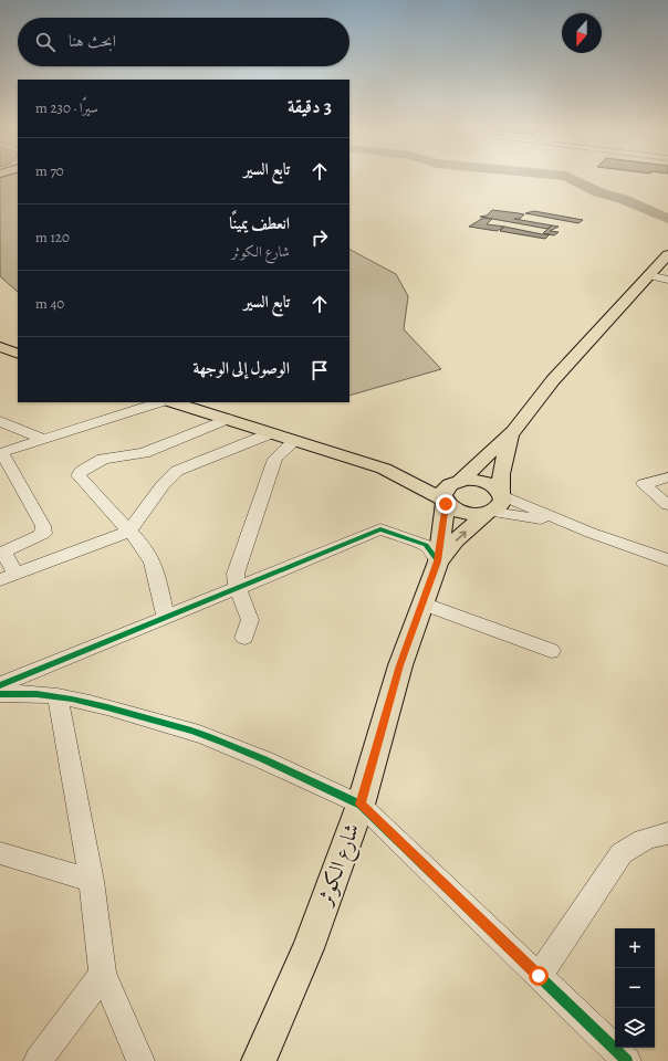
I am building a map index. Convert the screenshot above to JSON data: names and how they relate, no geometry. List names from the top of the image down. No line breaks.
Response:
{"streets":{"main road":["شارع الكوثر"]},"north":"bottom","page":{"search":"ابحث هنا","heading":["3 دقيقة","سيرًا · 230 m"],"list":[["تابع السير","70 m"],["انعطف يمينًا","شارع الكوثر","120 m"],["تابع السير","40 m"],"الوصول إلى الوجهة"],"map_buttons":["+","−"]}}
